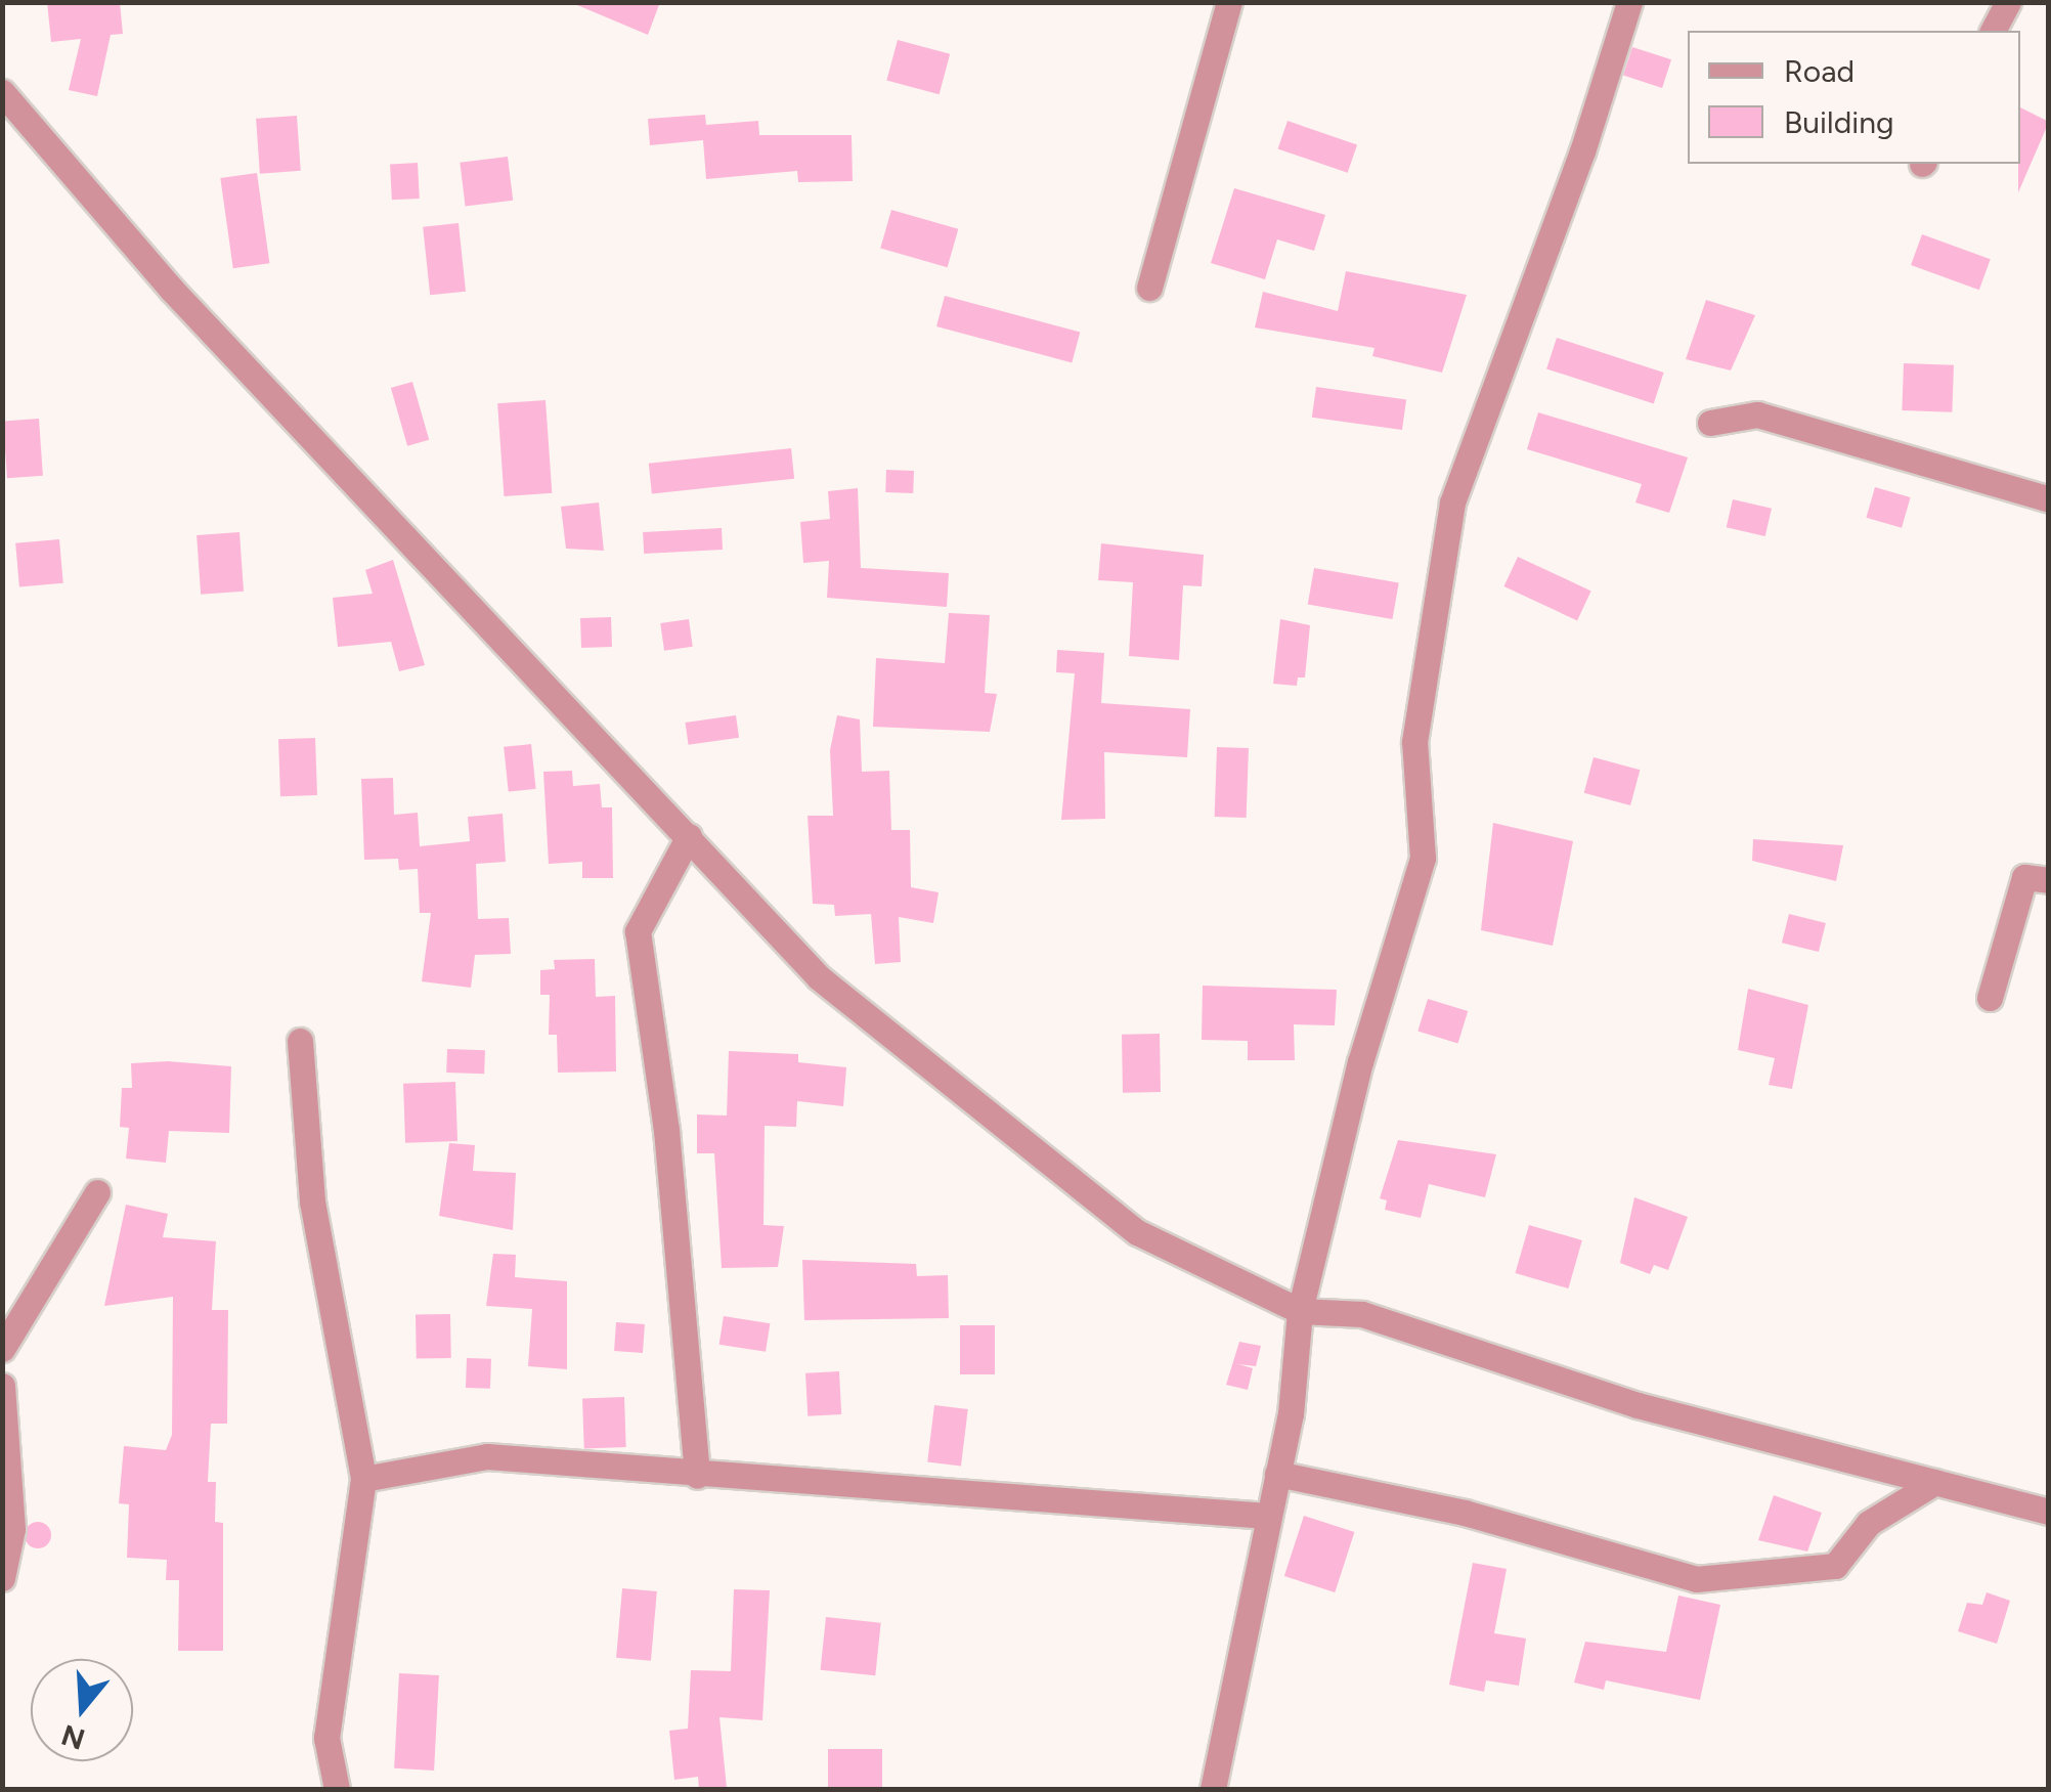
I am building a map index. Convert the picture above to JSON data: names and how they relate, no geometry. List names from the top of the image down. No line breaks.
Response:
{"legend":["Road","Building"],"north":"bottom"}
